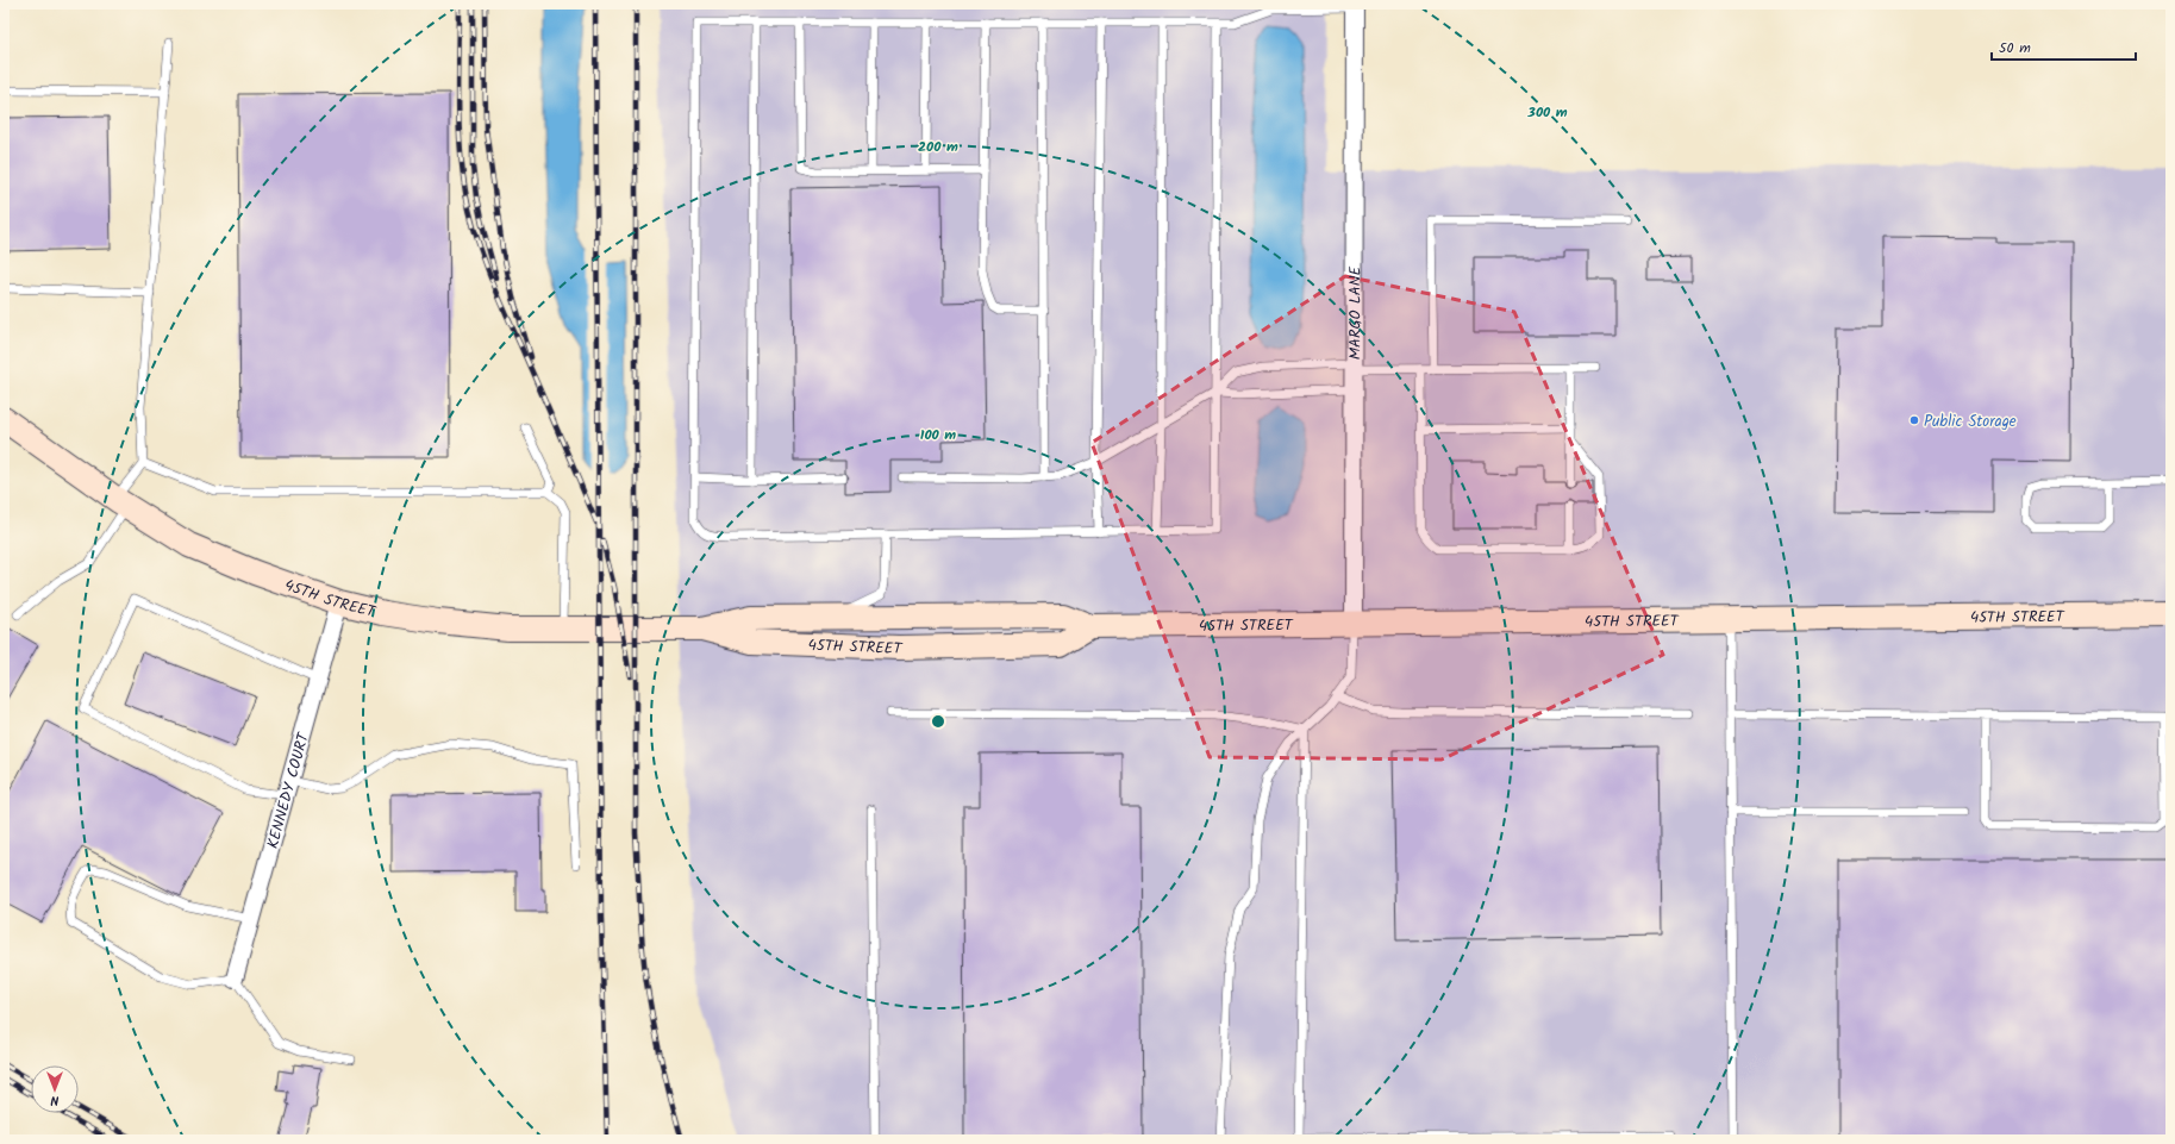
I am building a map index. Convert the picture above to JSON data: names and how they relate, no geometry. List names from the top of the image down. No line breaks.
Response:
{"streets":{"main road":["45TH STREET"],"street":["MARGO LANE","KENNEDY COURT"]},"crossings":[["MARGO LANE","45TH STREET"],["45TH STREET","KENNEDY COURT"]],"places":["Public Storage"],"scale_bar":"50 m","north":"bottom","rings":["300 m","200 m","100 m"]}
